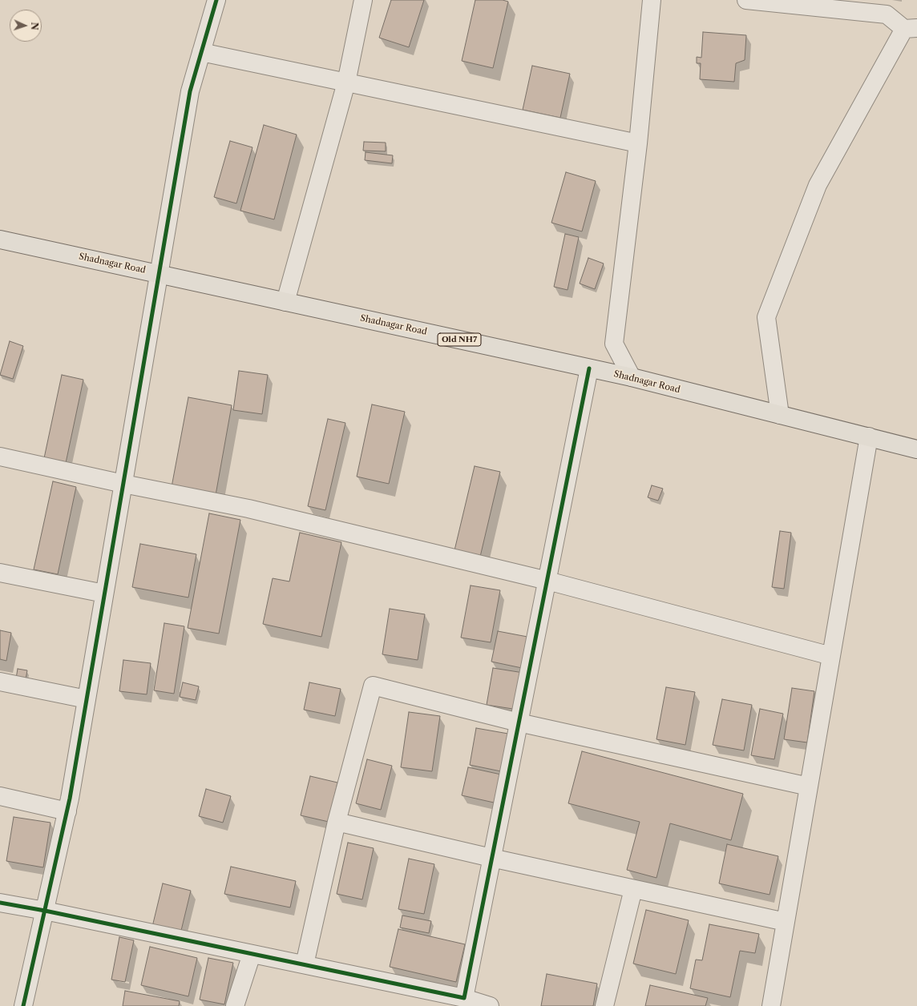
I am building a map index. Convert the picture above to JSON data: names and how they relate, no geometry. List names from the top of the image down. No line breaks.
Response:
{"streets":{"main road":["Shadnagar Road","Old NH7"]},"north":"right"}
